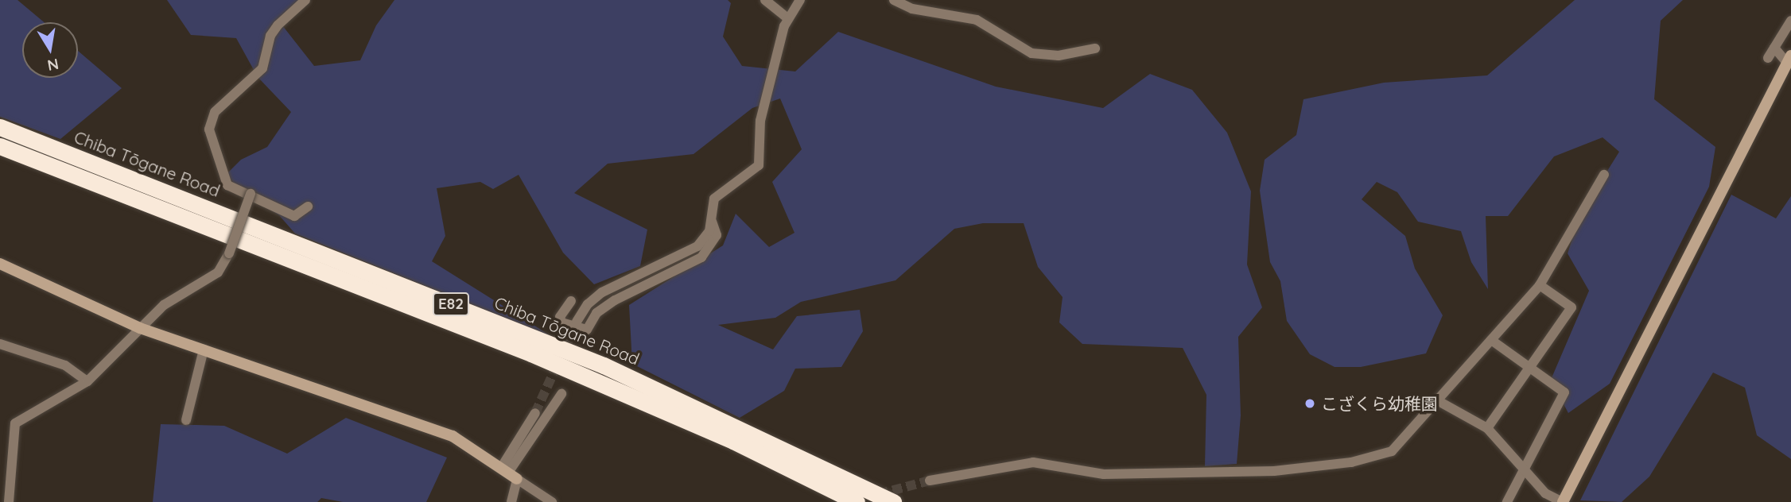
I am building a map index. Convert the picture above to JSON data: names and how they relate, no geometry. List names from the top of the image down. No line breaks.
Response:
{"streets":{"highway":["Chiba Tōgane Road","E82"]},"places":["こざくら幼稚園"],"north":"bottom"}
